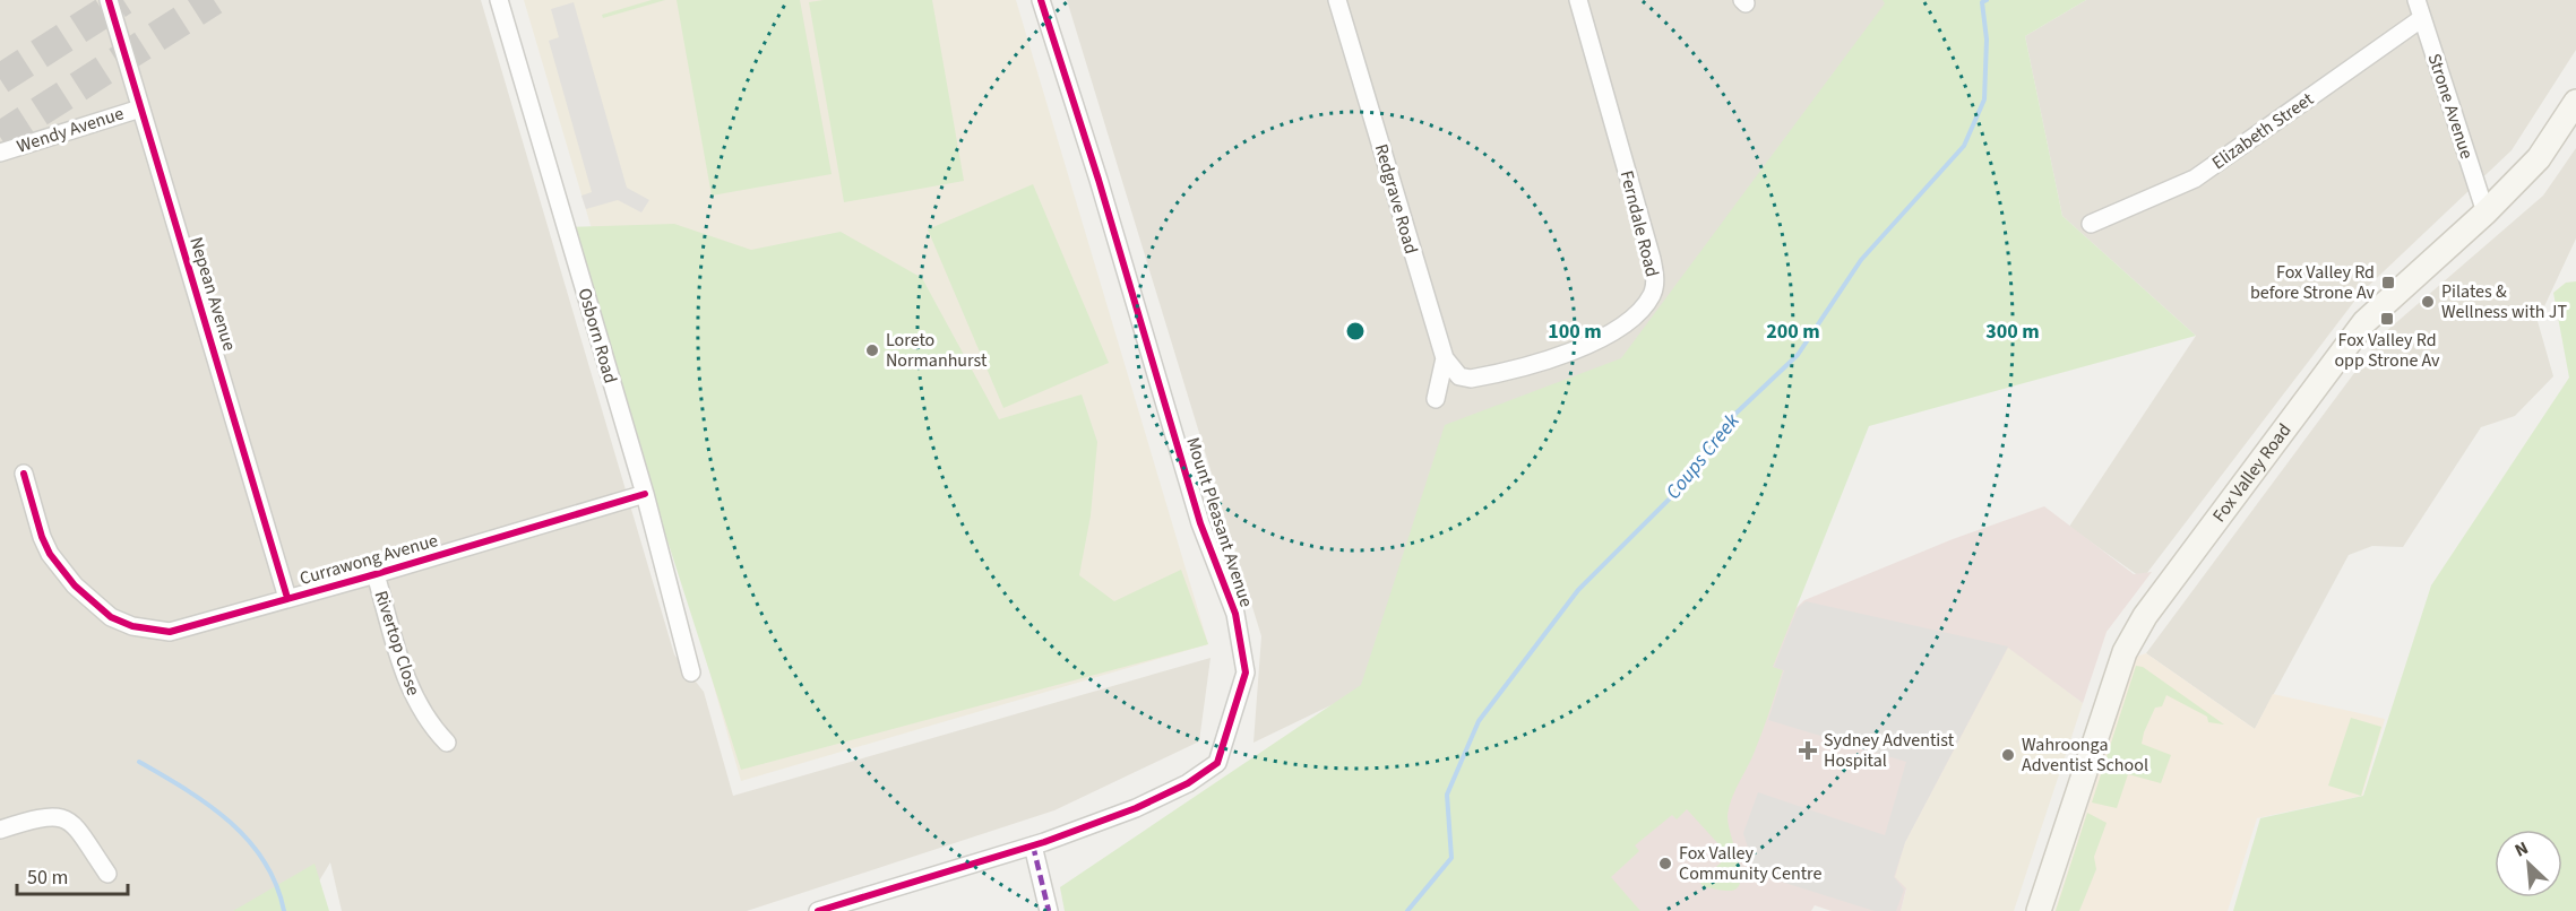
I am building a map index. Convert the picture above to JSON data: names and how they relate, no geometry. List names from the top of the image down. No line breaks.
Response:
{"streets":{"main road":["Fox Valley Road"],"street":["Strone Avenue","Wendy Avenue","Elizabeth Street","Redgrave Road","Ferndale Road","Nepean Avenue","Osborn Road","Mount Pleasant Avenue","Currawong Avenue","Rivertop Close"]},"crossings":[["Strone Avenue","Elizabeth Street"],["Strone Avenue","Fox Valley Road"],["Wendy Avenue","Nepean Avenue"],["Redgrave Road","Ferndale Road"],["Nepean Avenue","Currawong Avenue"],["Osborn Road","Currawong Avenue"],["Currawong Avenue","Rivertop Close"]],"water":["Coups Creek"],"places":{"transit":["Fox Valley Rd before Strone Av","Fox Valley Rd opp Strone Av"],"other":["Pilates & Wellness with JT","Loreto Normanhurst","Wahroonga Adventist School","Fox Valley Community Centre"],"health":["Sydney Adventist Hospital"]},"scale_bar":"50 m","north":"top left","rings":["100 m","200 m","300 m"]}
